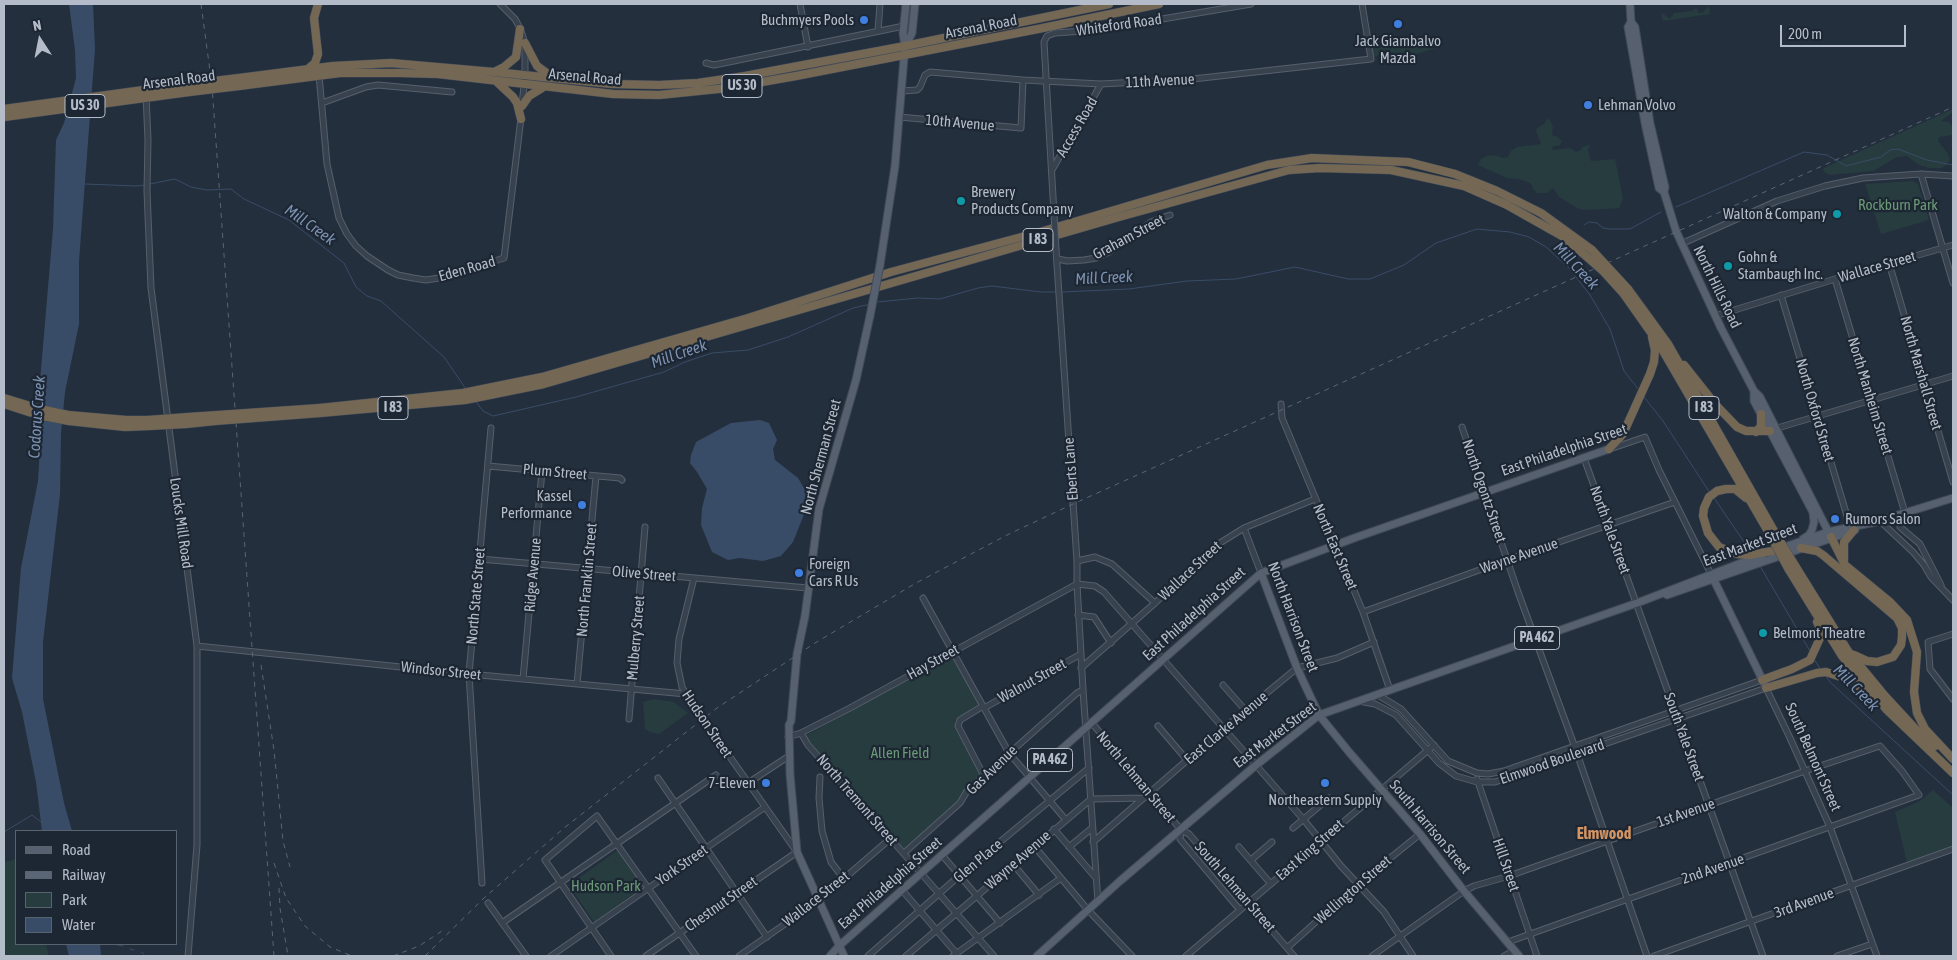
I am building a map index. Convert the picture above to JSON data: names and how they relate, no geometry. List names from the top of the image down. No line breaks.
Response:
{"streets":{"highway":["Arsenal Road","US 30","I 83"],"main road":["North Hills Road","East Philadelphia Street","North Sherman Street","East Market Street","North Harrison Street","PA 462","South Belmont Street","South Harrison Street"],"street":["Whiteford Road","11th Avenue","10th Avenue","Access Road","Graham Street","Wallace Street","Eden Road","North Marshall Street","North Manheim Street","North Oxford Street","Eberts Lane","Plum Street","North Ogontz Street","Loucks Mill Road","North Yale Street","North East Street","Wayne Avenue","Olive Street","Ridge Avenue","North Franklin Street","North State Street","Mulberry Street","Hay Street","Windsor Street","Walnut Street","Hudson Street","East Clarke Avenue","South Yale Street","Elmwood Boulevard","Gas Avenue","North Lehman Street","North Tremont Street","1st Avenue","East King Street","Glen Place","York Street","Hill Street","2nd Avenue","South Lehman Street","Wellington Street","3rd Avenue","Chestnut Street"]},"crossings":[["Whiteford Road","Eberts Lane"],["Arsenal Road","Eden Road"],["Arsenal Road","North Sherman Street"],["Arsenal Road","Loucks Mill Road"],["11th Avenue","10th Avenue"],["11th Avenue","Access Road"],["11th Avenue","North Sherman Street"],["11th Avenue","Eberts Lane"],["10th Avenue","North Sherman Street"],["Access Road","Eberts Lane"],["Graham Street","Eberts Lane"],["Wallace Street","North Hills Road"],["Wallace Street","North Marshall Street"],["Wallace Street","North Manheim Street"],["Wallace Street","North Oxford Street"],["Wallace Street","North Sherman Street"],["Wallace Street","Eberts Lane"],["Wallace Street","North East Street"],["Wallace Street","North Harrison Street"],["Wallace Street","North Tremont Street"],["North Hills Road","East Market Street"],["North Manheim Street","East Market Street"],["North Oxford Street","East Market Street"],["East Philadelphia Street","North Sherman Street"],["East Philadelphia Street","Eberts Lane"],["East Philadelphia Street","North Ogontz Street"],["East Philadelphia Street","North Yale Street"],["East Philadelphia Street","North East Street"],["East Philadelphia Street","Wayne Avenue"],["East Philadelphia Street","North Harrison Street"],["East Philadelphia Street","North Lehman Street"],["East Philadelphia Street","North Tremont Street"],["North Sherman Street","Olive Street"],["North Sherman Street","Hay Street"],["North Sherman Street","Hudson Street"],["North Sherman Street","Chestnut Street"],["Eberts Lane","East Market Street"],["Eberts Lane","Wayne Avenue"],["Eberts Lane","Hay Street"],["Eberts Lane","Walnut Street"],["Eberts Lane","East Clarke Avenue"],["Eberts Lane","Gas Avenue"],["Eberts Lane","Glen Place"],["Plum Street","Ridge Avenue"],["Plum Street","North Franklin Street"],["Plum Street","North State Street"],["North Ogontz Street","East Market Street"],["North Ogontz Street","Wayne Avenue"],["North Ogontz Street","Elmwood Boulevard"],["North Ogontz Street","1st Avenue"],["North Ogontz Street","2nd Avenue"],["Loucks Mill Road","Windsor Street"],["North Yale Street","East Market Street"],["North Yale Street","Wayne Avenue"],["North Yale Street","South Yale Street"],["East Market Street","North East Street"],["East Market Street","North Harrison Street"],["East Market Street","South Yale Street"],["East Market Street","South Belmont Street"],["East Market Street","Elmwood Boulevard"],["East Market Street","North Lehman Street"],["East Market Street","South Harrison Street"],["East Market Street","South Lehman Street"],["North East Street","Wayne Avenue"],["North East Street","East Clarke Avenue"],["Wayne Avenue","North Tremont Street"],["Olive Street","Ridge Avenue"],["Olive Street","North Franklin Street"],["Olive Street","North State Street"],["Olive Street","Mulberry Street"],["Olive Street","Hudson Street"],["Ridge Avenue","Windsor Street"],["North Franklin Street","Windsor Street"],["North State Street","Windsor Street"],["North Harrison Street","East Clarke Avenue"],["North Harrison Street","South Harrison Street"],["Mulberry Street","Windsor Street"],["Hay Street","North Tremont Street"],["Windsor Street","Hudson Street"],["Walnut Street","Gas Avenue"],["Hudson Street","York Street"],["Hudson Street","Chestnut Street"],["East Clarke Avenue","North Lehman Street"],["South Yale Street","Elmwood Boulevard"],["South Yale Street","1st Avenue"],["South Yale Street","2nd Avenue"],["South Yale Street","3rd Avenue"],["South Belmont Street","Elmwood Boulevard"],["South Belmont Street","1st Avenue"],["South Belmont Street","2nd Avenue"],["South Belmont Street","3rd Avenue"],["Elmwood Boulevard","East King Street"],["Elmwood Boulevard","Hill Street"],["Gas Avenue","North Tremont Street"],["North Lehman Street","South Lehman Street"],["North Tremont Street","Glen Place"],["1st Avenue","South Harrison Street"],["1st Avenue","Hill Street"],["1st Avenue","2nd Avenue"],["South Harrison Street","East King Street"],["South Harrison Street","2nd Avenue"],["South Harrison Street","Wellington Street"],["East King Street","South Lehman Street"],["Hill Street","2nd Avenue"],["South Lehman Street","Wellington Street"]],"districts":["Elmwood"],"water":["Mill Creek","Codorus Creek"],"parks":["Rockburn Park","Allen Field","Hudson Park"],"places":["Buchmyers Pools","Jack Giambalvo Mazda","Lehman Volvo","Brewery Products Company","Walton & Company","Gohn & Stambaugh Inc.","Kassel Performance","Rumors Salon","Foreign Cars R Us","Belmont Theatre","7-Eleven","Northeastern Supply"],"legend":["Road","Railway","Park","Water"],"scale_bar":"200 m","north":"top"}
